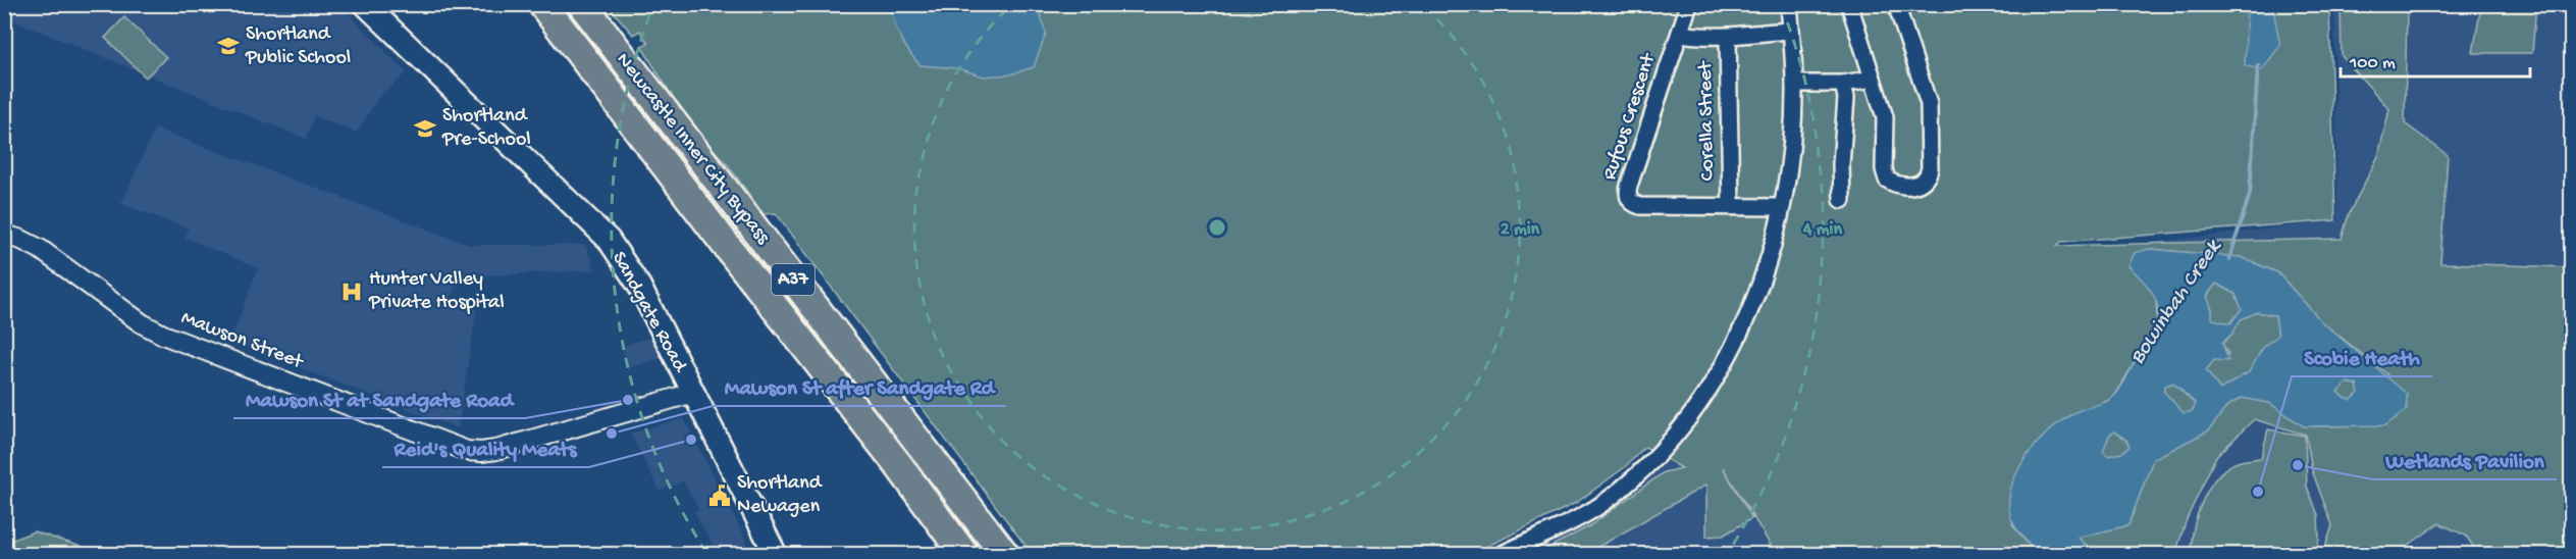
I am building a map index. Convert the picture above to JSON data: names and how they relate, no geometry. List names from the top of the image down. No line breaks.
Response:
{"streets":{"highway":["Newcastle Inner City Bypass","A37"],"main road":["Sandgate Road"],"street":["Rufous Crescent","Corella Street","Mawson Street"]},"crossings":[["Rufous Crescent","Corella Street"],["Sandgate Road","Mawson Street"]],"water":["Bowinbah Creek"],"places":{"school or university":["Shortland Public School","Shortland Pre-School"],"hospital":["Hunter Valley Private Hospital"],"other":["Mawson St at Sandgate Road","Mawson St after Sandgate Rd","Reid's Quality Meats","Wetlands Pavilion","Scobie Heath"],"public building":["Shortland Newagen"]},"scale_bar":"100 m","rings":["2 min","4 min"]}
